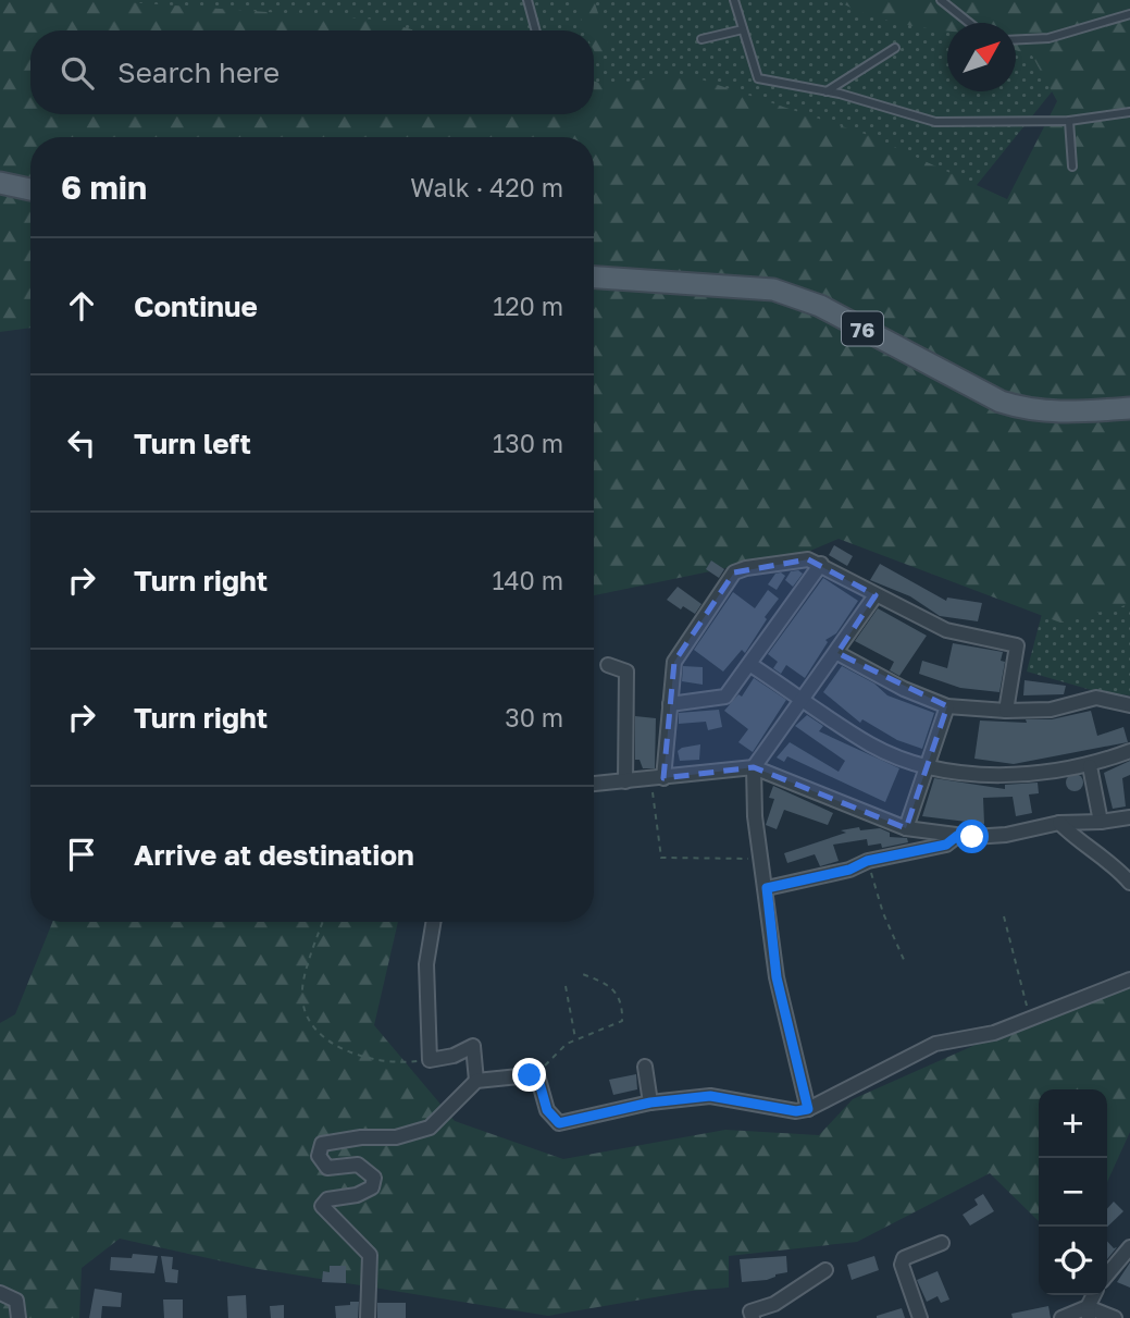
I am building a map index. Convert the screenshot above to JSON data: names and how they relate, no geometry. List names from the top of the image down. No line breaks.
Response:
{"streets":{"main road":["76"]},"north":"top right","page":{"search":"Search here","heading":["6 min","Walk · 420 m"],"list":[["Continue","120 m"],["Turn left","130 m"],["Turn right","140 m"],["Turn right","30 m"],"Arrive at destination"],"map_buttons":["+","−"]}}
